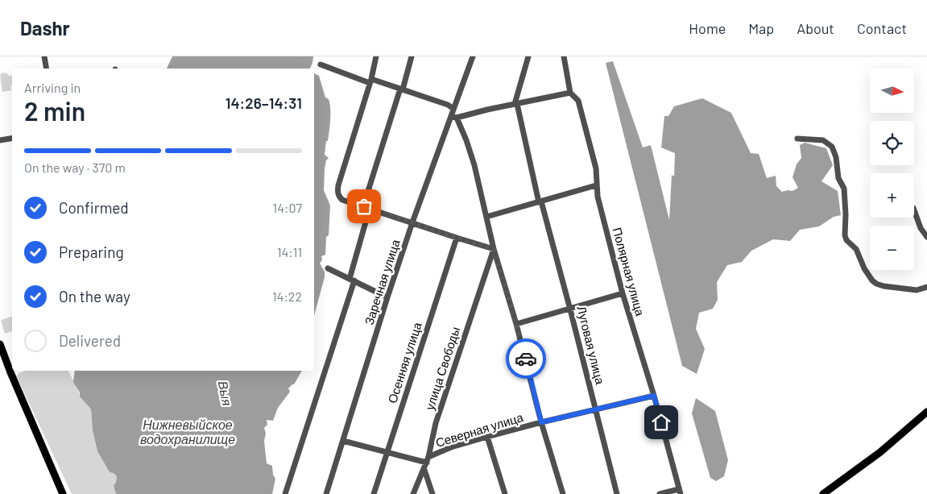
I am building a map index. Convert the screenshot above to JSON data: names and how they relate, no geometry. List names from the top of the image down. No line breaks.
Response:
{"streets":{"street":["Полярная улица","Заречная улица","Луговая улица","Осенняя улица","улица Свободы","Северная улица"]},"crossings":[["Полярная улица","Северная улица"],["Луговая улица","Северная улица"],["улица Свободы","Северная улица"]],"water":["Выя","Нижневыйское водохранилище"],"north":"right","page":{"header":"Dashr","nav":["Home","Map","About","Contact"],"map_buttons":["+","−"],"heading":["2 min","Arriving in","14:26–14:31"],"bar":"On the way · 370 m","list":[["Confirmed","14:07"],["Preparing","14:11"],["On the way","14:22"],"Delivered"]}}
